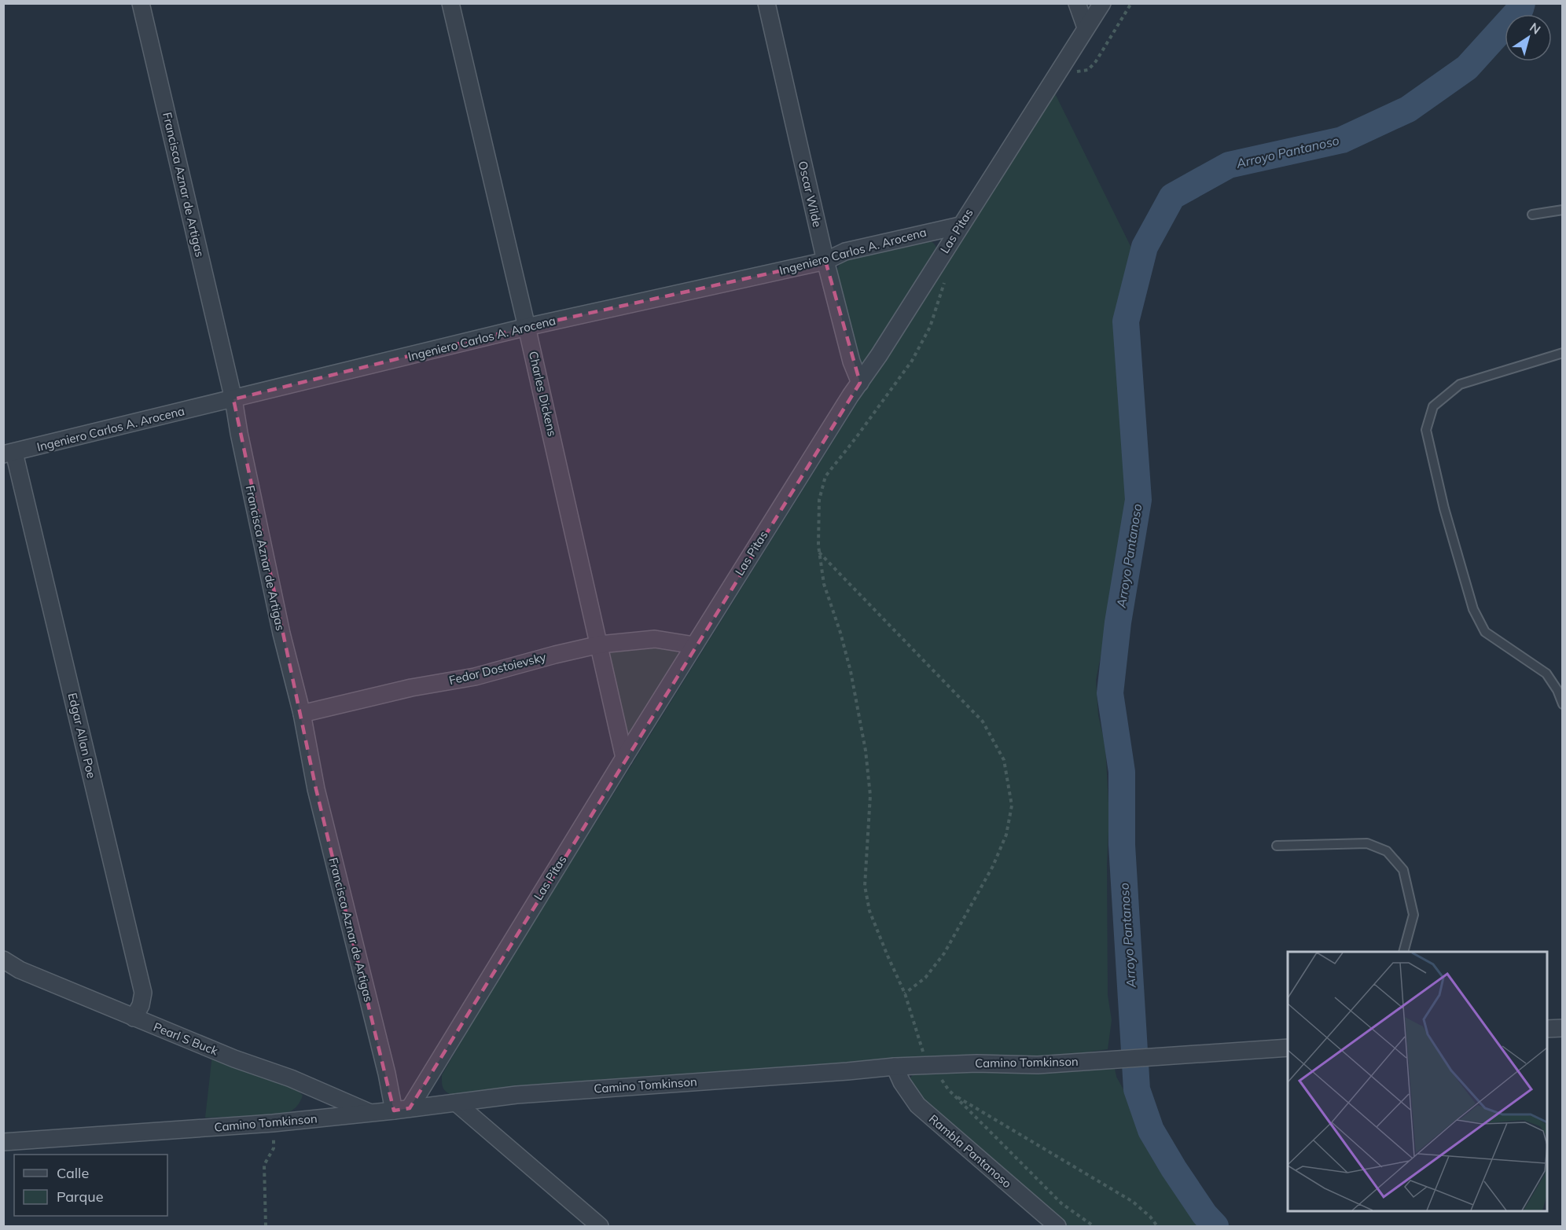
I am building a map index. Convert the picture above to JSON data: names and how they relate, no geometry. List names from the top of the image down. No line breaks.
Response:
{"streets":{"street":["Francisca Aznar de Artigas","Oscar Wilde","Las Pitas","Ingeniero Carlos A. Arocena","Charles Dickens","Fedor Dostoievsky","Edgar Allan Poe","Pearl S Buck","Camino Tomkinson","Rambla Pantanoso"]},"crossings":[["Francisca Aznar de Artigas","Las Pitas"],["Francisca Aznar de Artigas","Ingeniero Carlos A. Arocena"],["Francisca Aznar de Artigas","Fedor Dostoievsky"],["Francisca Aznar de Artigas","Camino Tomkinson"],["Oscar Wilde","Las Pitas"],["Oscar Wilde","Ingeniero Carlos A. Arocena"],["Las Pitas","Ingeniero Carlos A. Arocena"],["Las Pitas","Charles Dickens"],["Las Pitas","Fedor Dostoievsky"],["Las Pitas","Camino Tomkinson"],["Ingeniero Carlos A. Arocena","Charles Dickens"],["Ingeniero Carlos A. Arocena","Edgar Allan Poe"],["Charles Dickens","Fedor Dostoievsky"],["Edgar Allan Poe","Pearl S Buck"],["Pearl S Buck","Camino Tomkinson"],["Camino Tomkinson","Rambla Pantanoso"]],"water":["Arroyo Pantanoso"],"legend":["Calle","Parque"],"north":"top right"}
